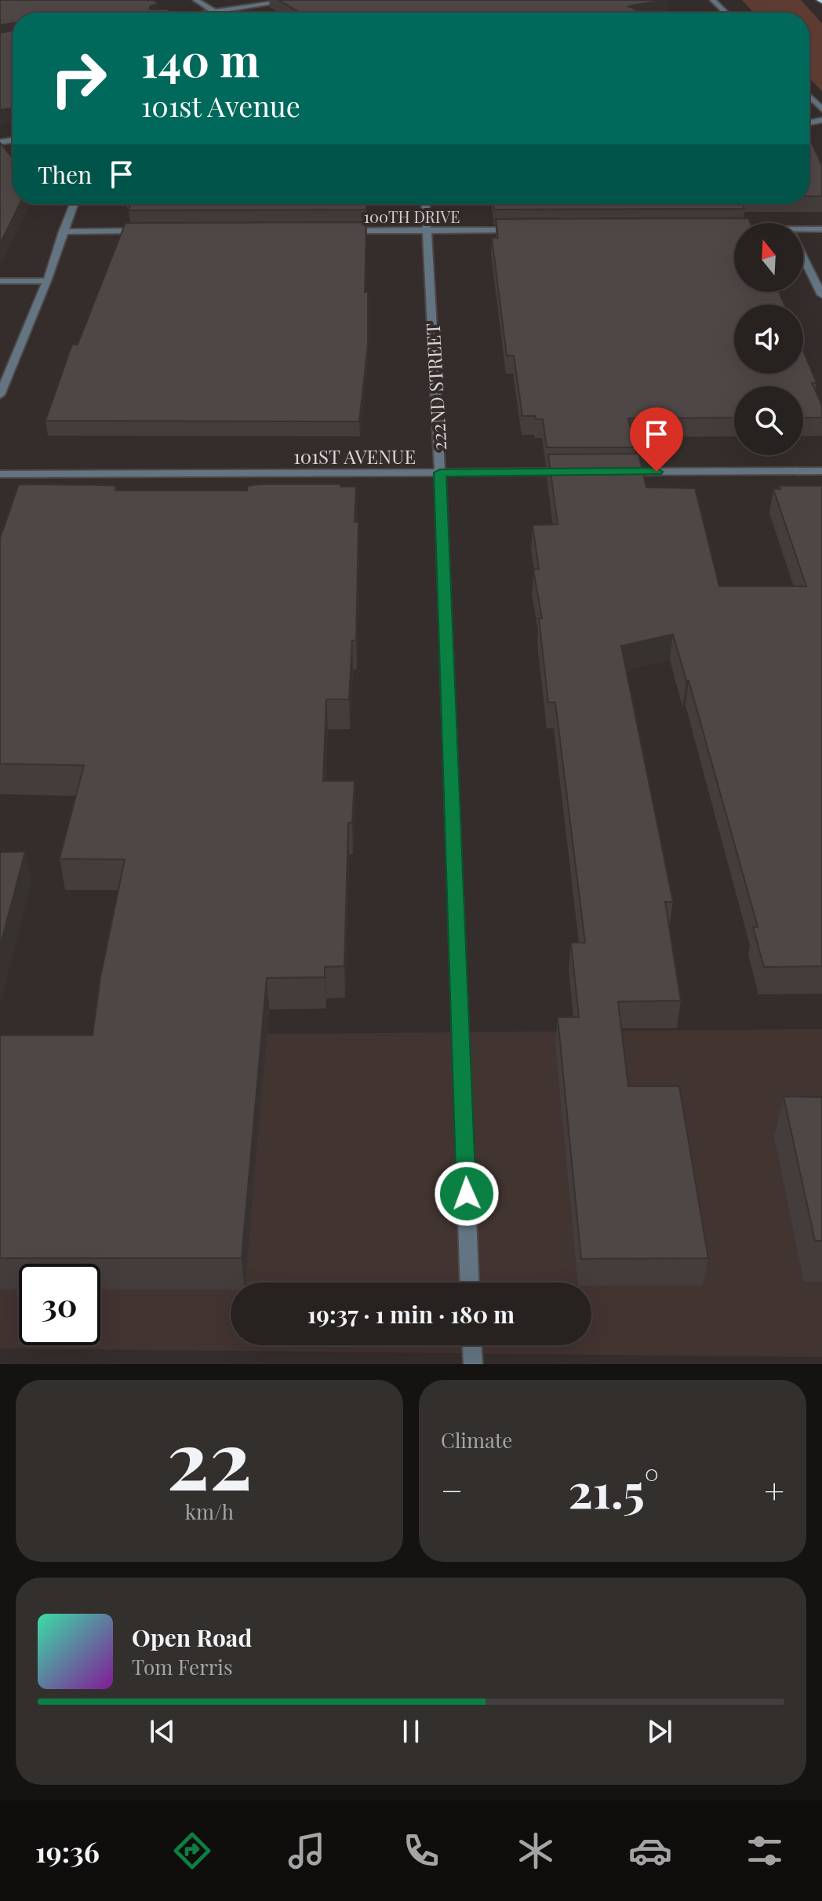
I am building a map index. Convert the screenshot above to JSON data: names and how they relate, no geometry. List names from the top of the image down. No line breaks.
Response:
{"streets":{"street":["100TH DRIVE","222ND STREET","101ST AVENUE"]},"crossings":[["100TH DRIVE","222ND STREET"],["222ND STREET","101ST AVENUE"]],"north":"top","page":{"turn":["140 m","101st Avenue"],"then":"Then","limit":"30","trip":"19:37 · 1 min · 180 m","tile":[["22","km/h"],"Climate"],"heat":["−","21.5°","+"],"song":["Open Road","Tom Ferris"],"tabs":"19:36"}}
